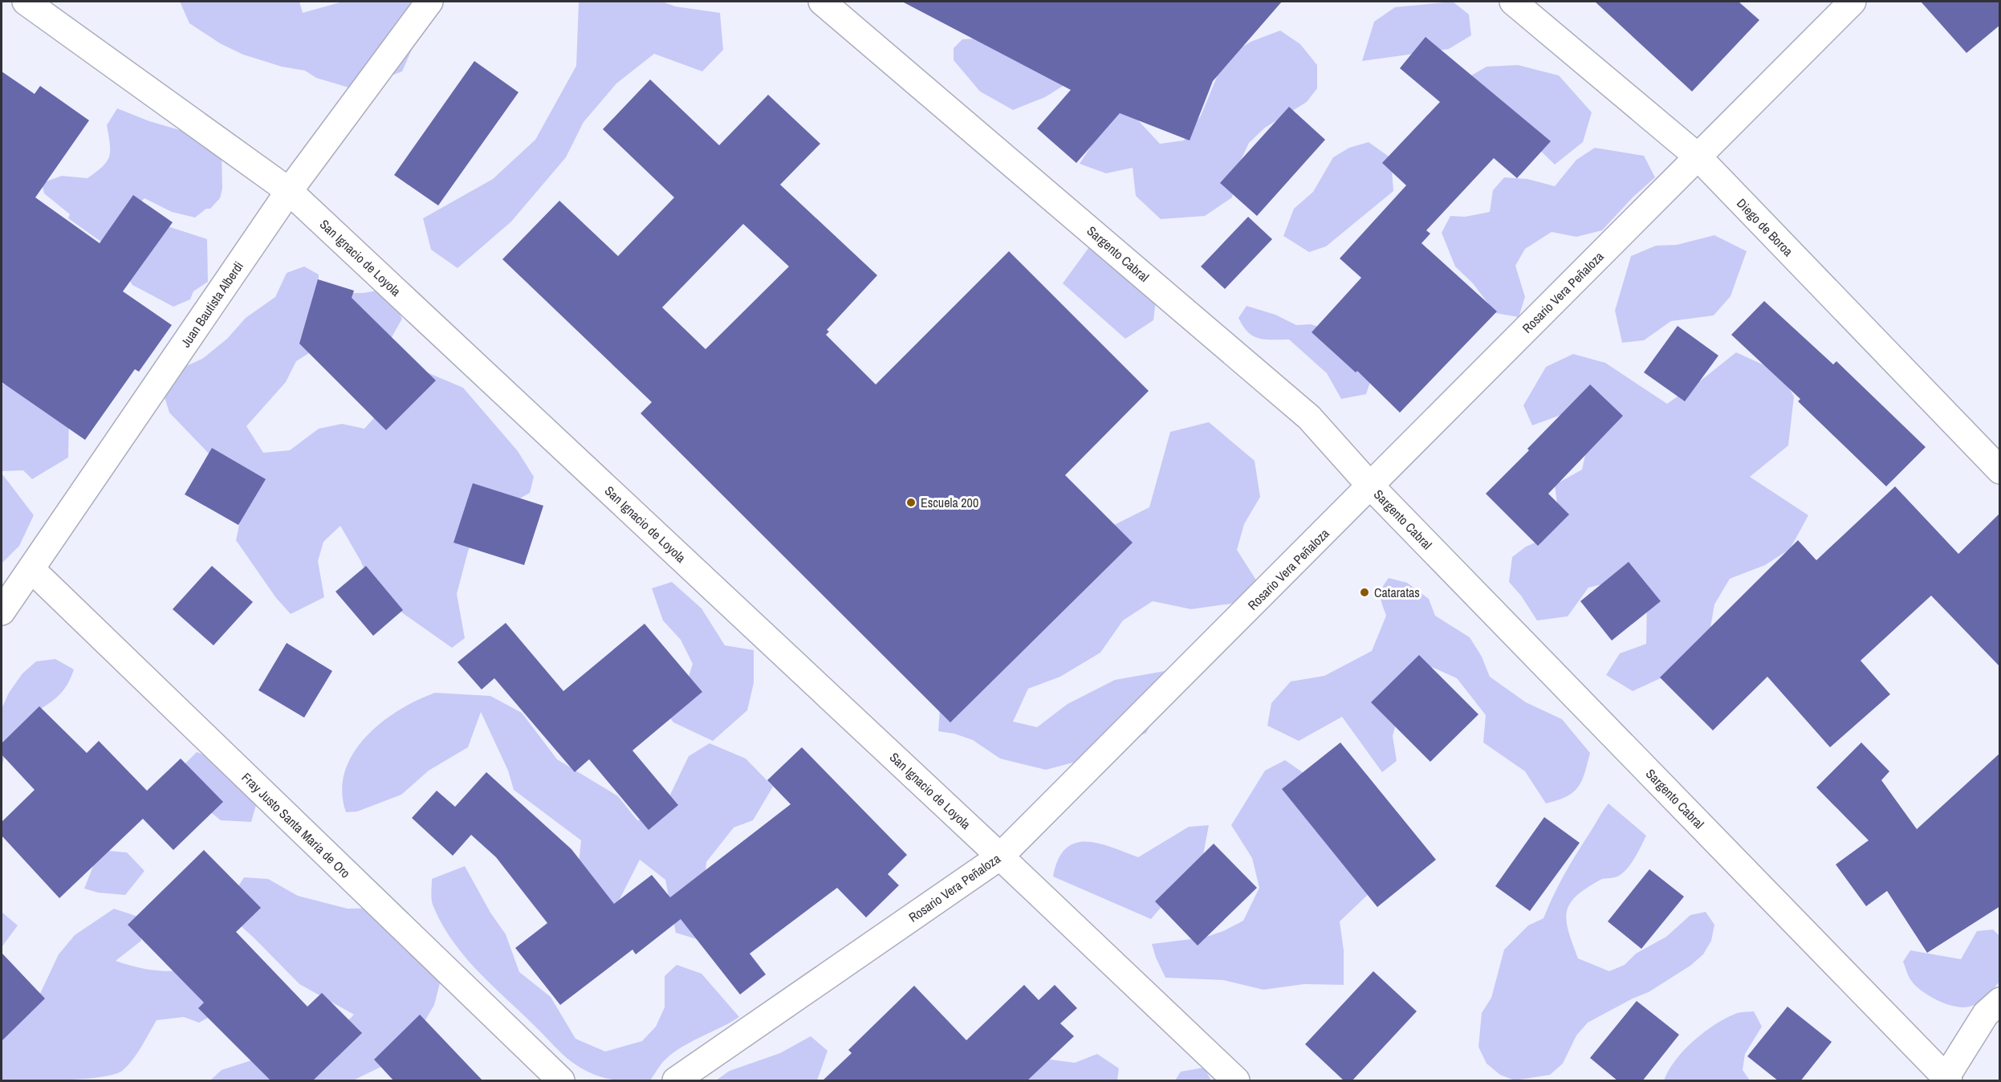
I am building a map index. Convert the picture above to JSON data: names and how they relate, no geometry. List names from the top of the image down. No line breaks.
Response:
{"streets":{"street":["Diego de Boroa","Sargento Cabral","San Ignacio de Loyola","Rosario Vera Peñaloza","Juan Bautista Alberdi","Fray Justo Santa María de Oro"]},"crossings":[["Diego de Boroa","Rosario Vera Peñaloza"],["Sargento Cabral","Rosario Vera Peñaloza"],["San Ignacio de Loyola","Rosario Vera Peñaloza"],["San Ignacio de Loyola","Juan Bautista Alberdi"],["Juan Bautista Alberdi","Fray Justo Santa María de Oro"]],"places":["Escuela 200","Cataratas"]}
